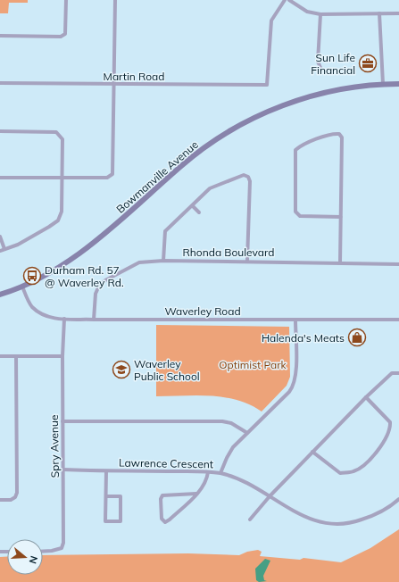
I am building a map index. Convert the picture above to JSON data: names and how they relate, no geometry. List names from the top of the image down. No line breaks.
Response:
{"streets":{"main road":["Bowmanville Avenue"],"street":["Martin Road","Rhonda Boulevard","Waverley Road","Spry Avenue","Lawrence Crescent"]},"crossings":[["Bowmanville Avenue","Waverley Road"],["Rhonda Boulevard","Waverley Road"],["Waverley Road","Spry Avenue"],["Spry Avenue","Lawrence Crescent"]],"parks":["Optimist Park"],"places":{"office":["Sun Life Financial"],"bus stop":["Durham Rd. 57 @ Waverley Rd."],"shop":["Halenda's Meats"],"school or university":["Waverley Public School"]},"north":"right"}
